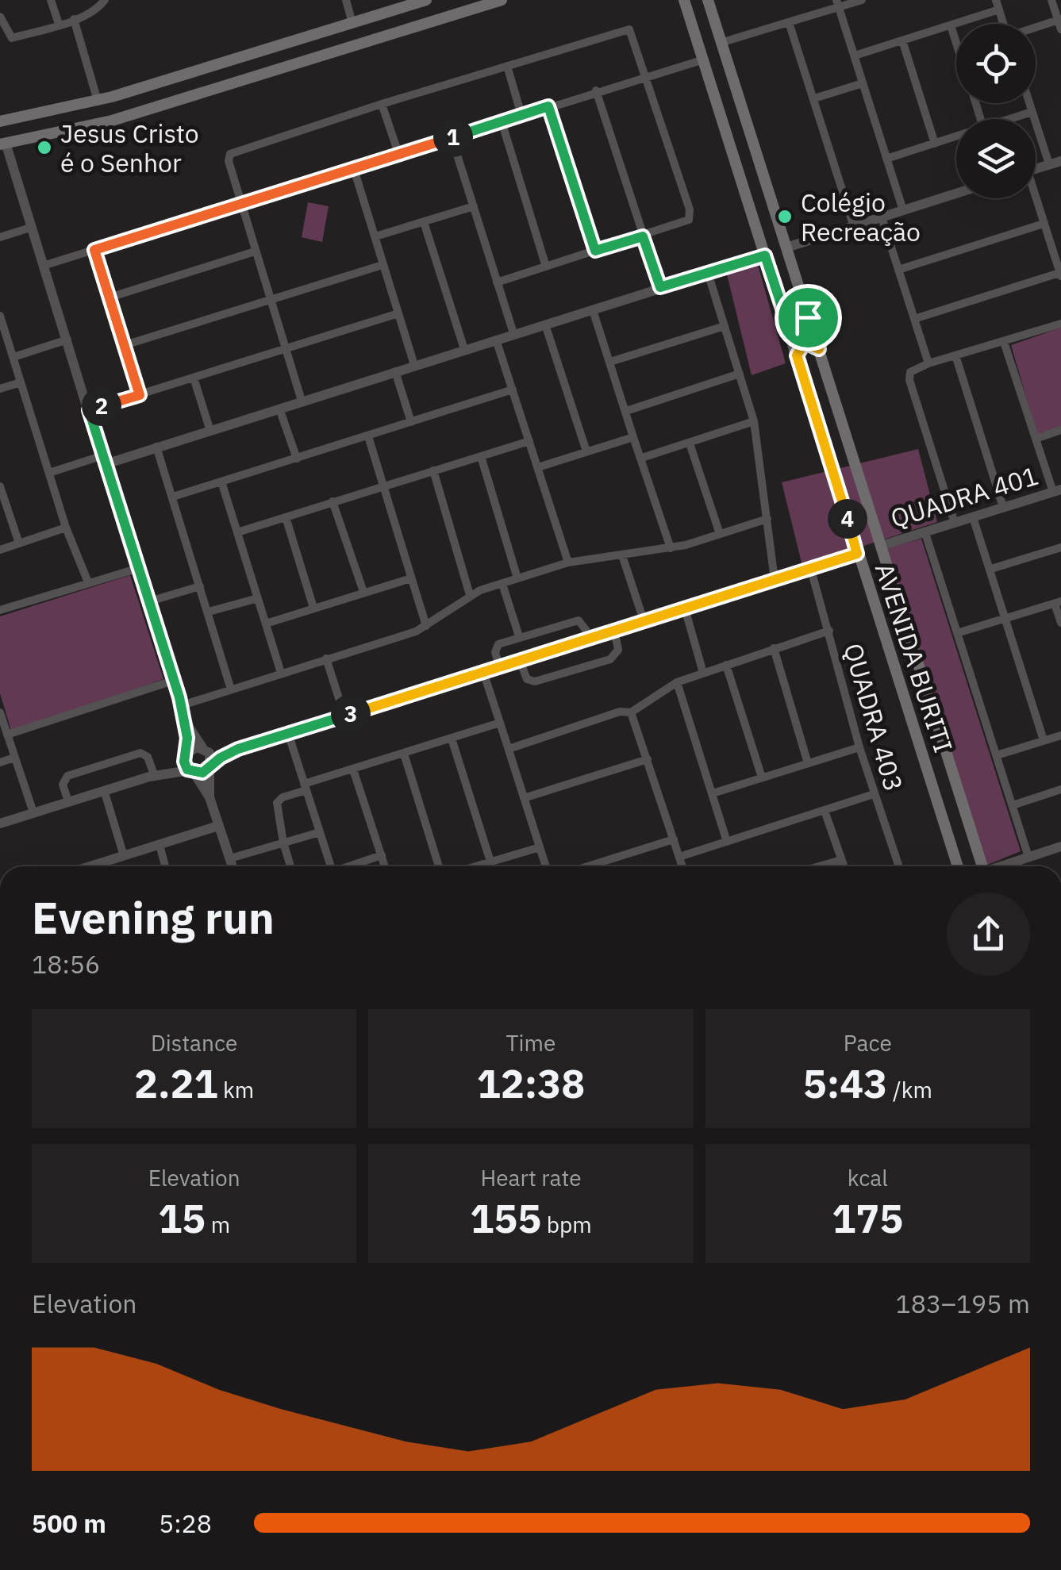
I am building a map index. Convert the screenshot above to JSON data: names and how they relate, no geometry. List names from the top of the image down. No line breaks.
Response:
{"streets":{"main road":["AVENIDA BURITI"],"street":["QUADRA 401","QUADRA 403"]},"crossings":[["QUADRA 401","AVENIDA BURITI"]],"places":["Jesus Cristo é o Senhor","Colégio Recreação"],"page":{"pins":["1","2","4","3"],"heading":["Evening run","18:56"],"stats":[["Distance","2.21 km"],["Time","12:38"],["Pace","5:43 /km"],["Elevation","15 m"],["Heart rate","155 bpm"],["kcal","175"]],"chart":["Elevation","183–195 m"],"list":[{"name":"500 m","note":"5:28"}]}}
